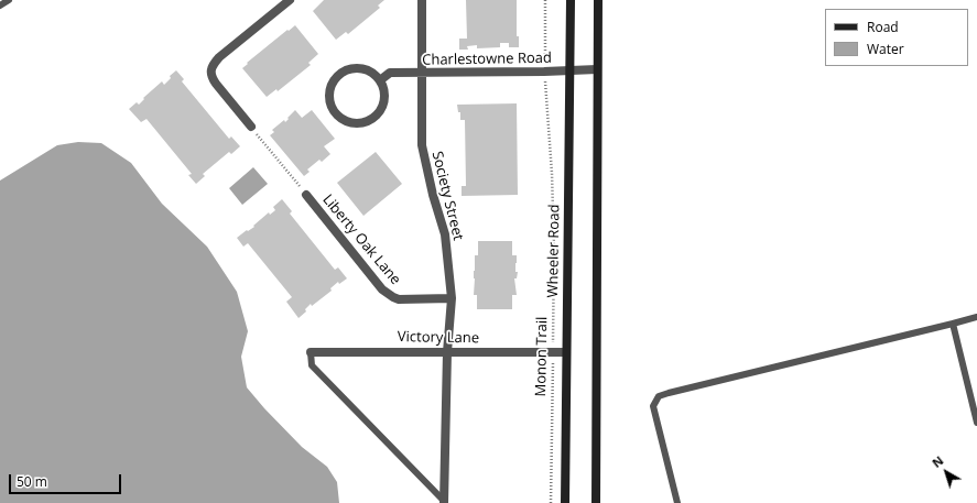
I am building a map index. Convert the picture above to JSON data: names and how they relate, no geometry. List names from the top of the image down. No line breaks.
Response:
{"streets":{"street":["Charlestowne Road","Society Street","Liberty Oak Lane","Wheeler Road","Victory Lane"],"path":["Monon Trail"]},"crossings":[["Charlestowne Road","Society Street"],["Charlestowne Road","Wheeler Road"],["Charlestowne Road","Monon Trail"],["Society Street","Liberty Oak Lane"],["Society Street","Victory Lane"],["Wheeler Road","Victory Lane"],["Victory Lane","Monon Trail"]],"legend":["Road","Water"],"scale_bar":"50 m","north":"top left"}
